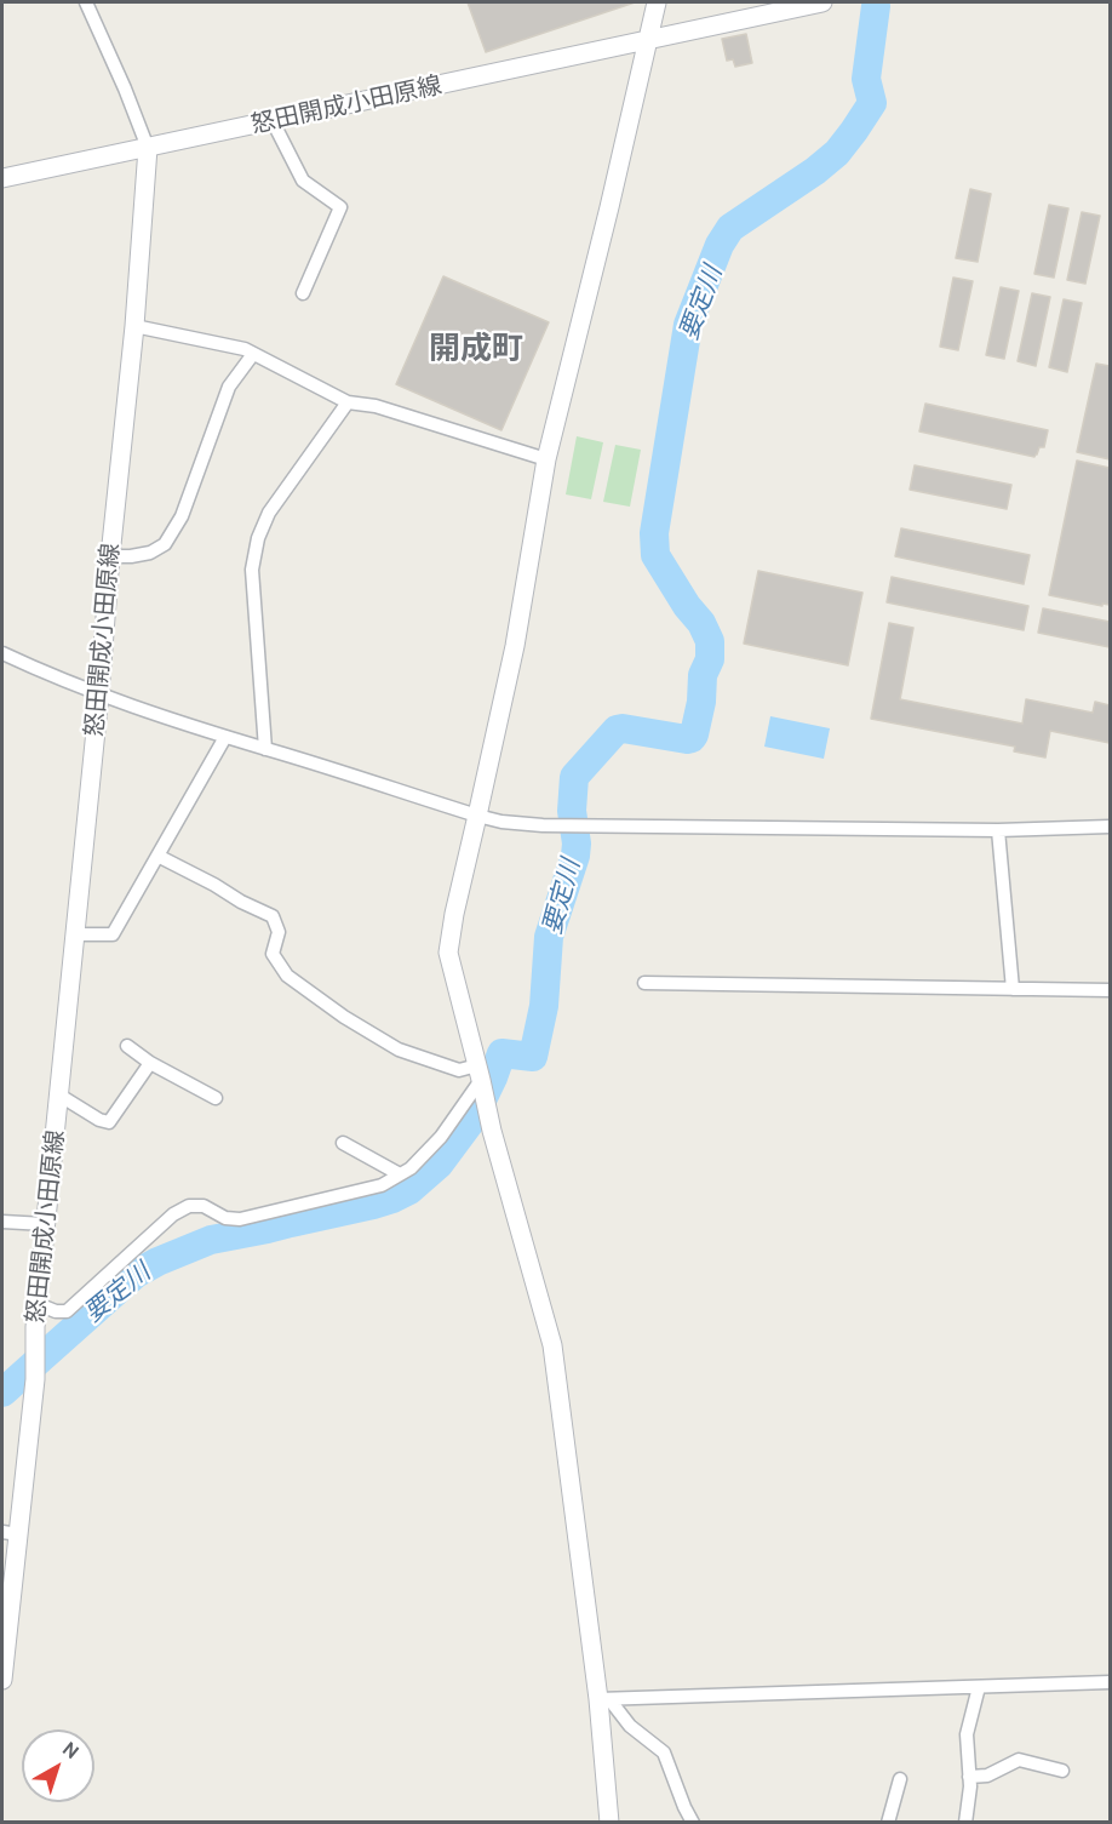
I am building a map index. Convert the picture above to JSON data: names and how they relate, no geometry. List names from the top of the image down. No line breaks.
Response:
{"streets":{"main road":["怒田開成小田原線"]},"districts":["開成町"],"water":["要定川"],"north":"top right"}
